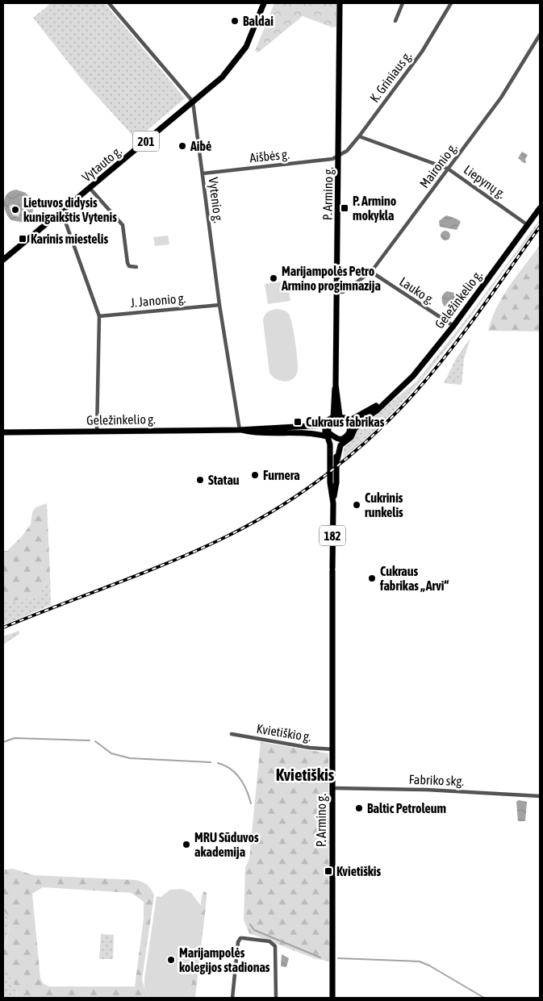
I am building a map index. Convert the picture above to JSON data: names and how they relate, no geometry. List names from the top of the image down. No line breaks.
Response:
{"streets":{"main road":["201","Vytauto g.","P. Armino g.","Geležinkelio g.","182"],"street":["K. Griniaus g.","Aišbės g.","Maironio g.","Liepynų g.","Vytenio g.","Lauko g.","J. Janonio g.","Kvietiškio g.","Fabriko skg."]},"crossings":[["K. Griniaus g.","Aišbės g."],["K. Griniaus g.","Liepynų g."],["K. Griniaus g.","P. Armino g."],["Aišbės g.","P. Armino g."],["Aišbės g.","Vytenio g."],["Vytauto g.","Vytenio g."],["Maironio g.","Liepynų g."],["Maironio g.","P. Armino g."],["Maironio g.","Lauko g."],["Liepynų g.","Geležinkelio g."],["P. Armino g.","Geležinkelio g."],["P. Armino g.","Kvietiškio g."],["P. Armino g.","Fabriko skg."],["Vytenio g.","Geležinkelio g."],["Vytenio g.","J. Janonio g."],["Lauko g.","Geležinkelio g."]],"districts":["Kvietiškis"],"places":{"other":["Baldai","Aibė","Lietuvos didysis kunigaikštis Vytenis","Marijampolės Petro Armino progimnazija","Furnera","Statau","Cukrinis runkelis","Cukraus fabrikas „Arvi“","Baltic Petroleum","MRU Sūduvos akademija","Marijampolės kolegijos stadionas"],"transit":["P. Armino mokykla","Karinis miestelis","Cukraus fabrikas","Kvietiškis"]}}
